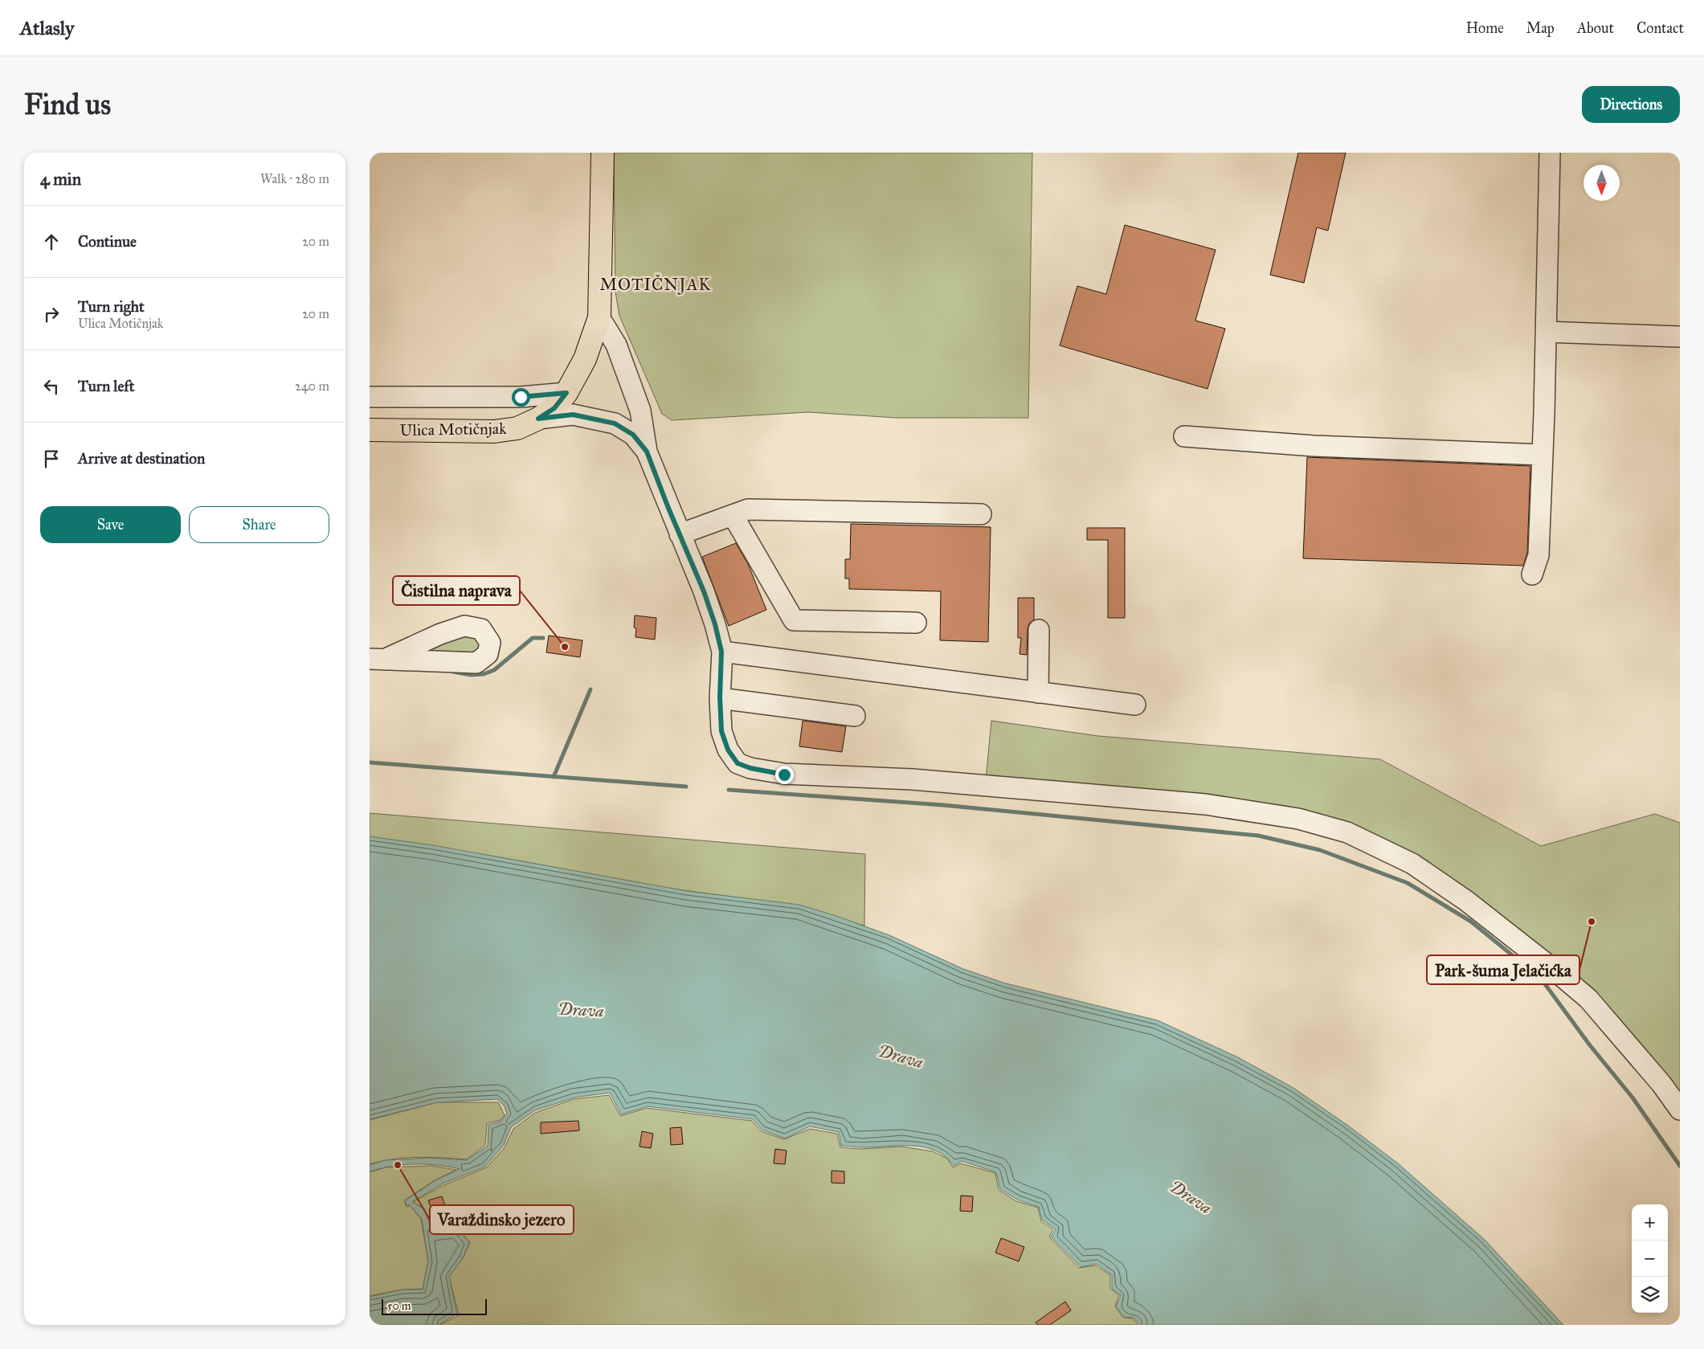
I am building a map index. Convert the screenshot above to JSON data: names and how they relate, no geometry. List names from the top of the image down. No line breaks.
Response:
{"streets":{"main road":["Ulica Motičnjak"]},"districts":["MOTIČNJAK"],"water":["Drava"],"places":["Čistilna naprava","Park-šuma Jelačićka","Varaždinsko jezero"],"scale_bar":"50 m","north":"bottom","page":{"header":"Atlasly","nav":["Home","Map","About","Contact"],"buttons":["Directions",["Save","Share"]],"title":"Find us","heading":["4 min","Walk · 280 m"],"list":[["Continue","20 m"],["Turn right","Ulica Motičnjak","20 m"],["Turn left","240 m"],"Arrive at destination"],"map_buttons":["+","−"],"scale":"50 m"}}
